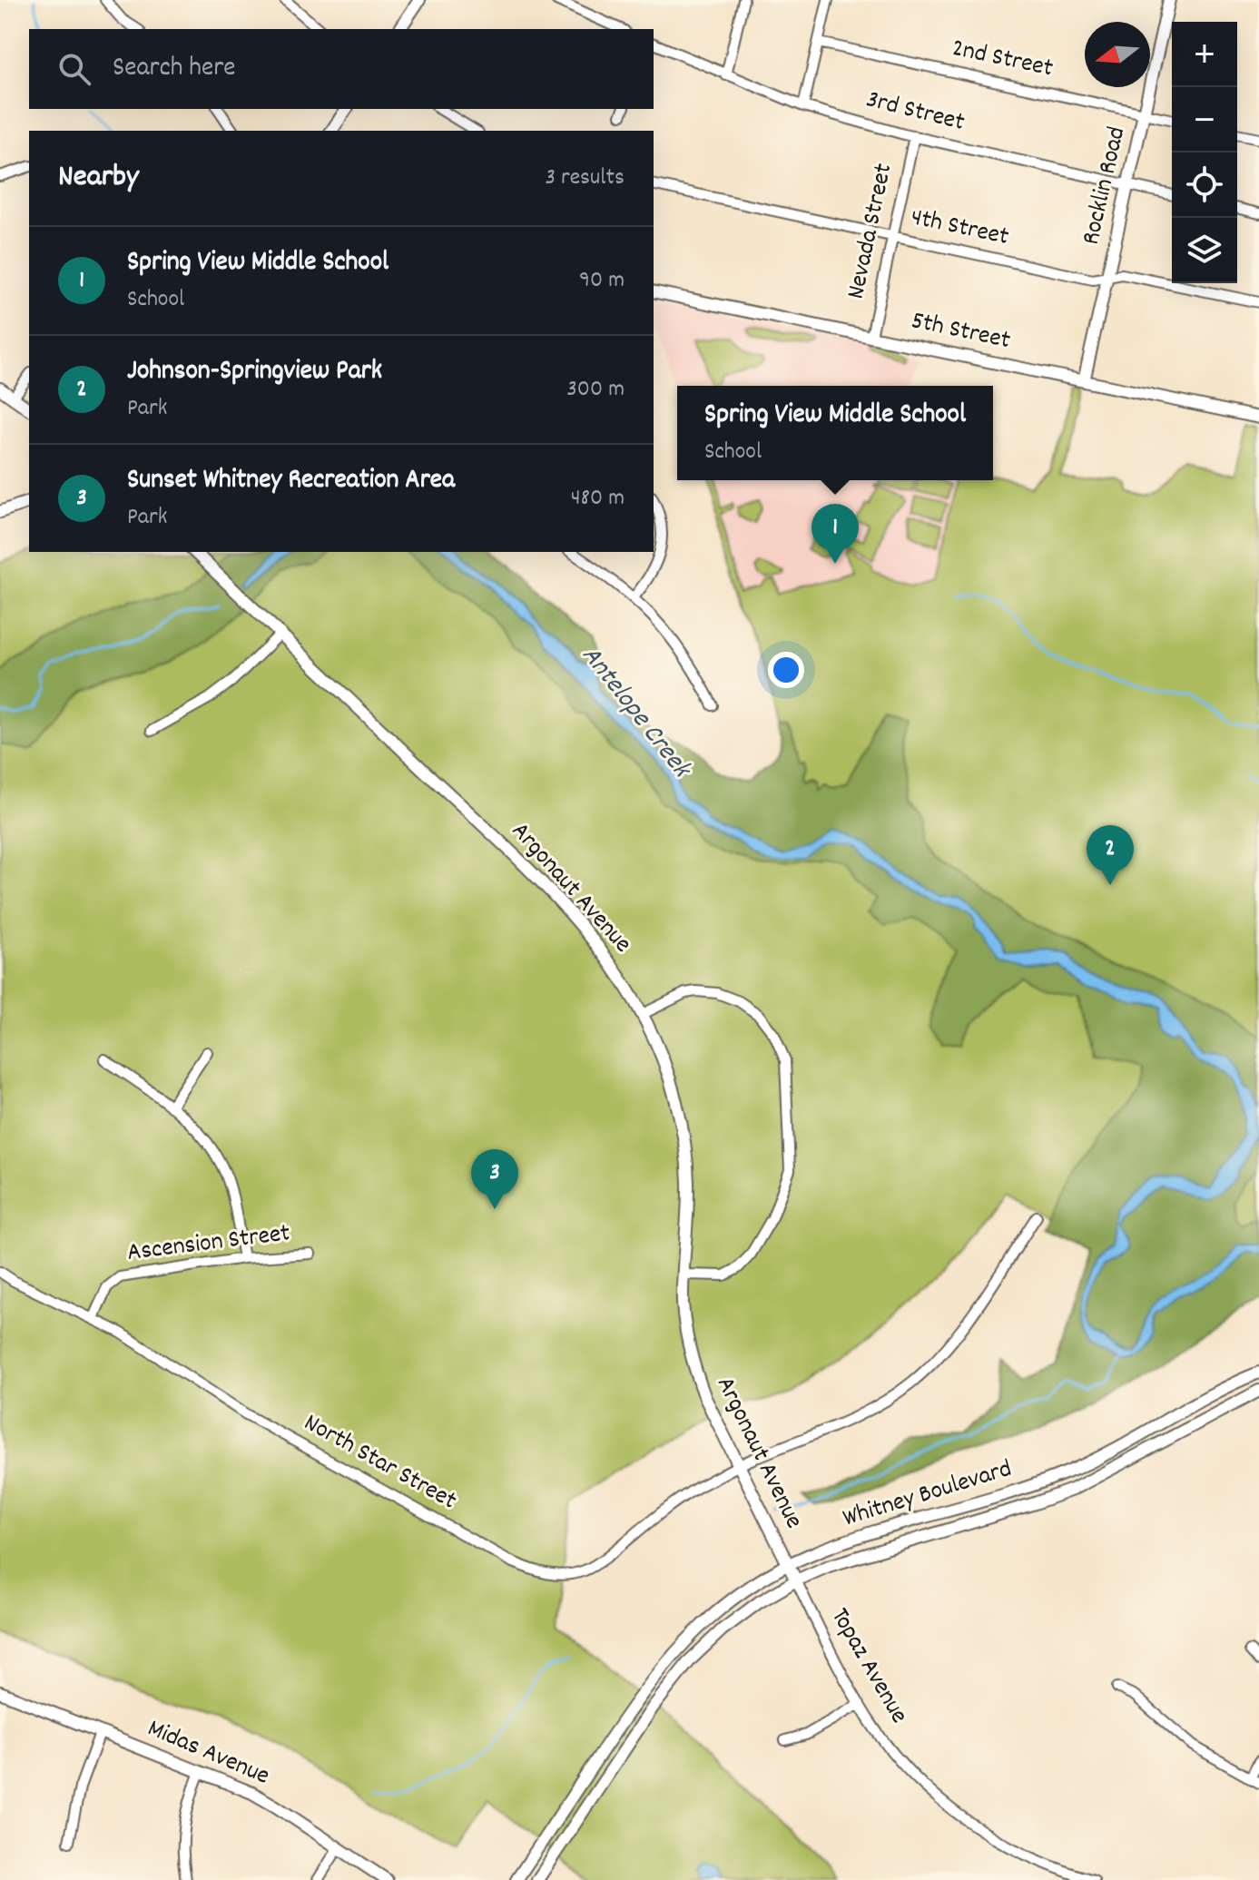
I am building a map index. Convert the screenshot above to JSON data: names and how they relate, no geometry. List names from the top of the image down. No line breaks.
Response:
{"streets":{"street":["2nd Street","3rd Street","Rocklin Road","4th Street","Nevada Street","5th Street","Argonaut Avenue","Ascension Street","North Star Street","Whitney Boulevard","Topaz Avenue","Midas Avenue"]},"crossings":[["2nd Street","Rocklin Road"],["3rd Street","Rocklin Road"],["3rd Street","Nevada Street"],["Rocklin Road","4th Street"],["Rocklin Road","5th Street"],["4th Street","Nevada Street"],["Nevada Street","5th Street"],["Argonaut Avenue","North Star Street"],["Argonaut Avenue","Whitney Boulevard"],["Argonaut Avenue","Topaz Avenue"],["Ascension Street","North Star Street"],["Whitney Boulevard","Topaz Avenue"]],"water":["Antelope Creek"],"north":"left","page":{"map_buttons":["+","−"],"search":"Search here","heading":["Nearby","3 results"],"list":[{"mark":"1","name":"Spring View Middle School","note":"School","value":"90 m"},{"mark":"2","name":"Johnson-Springview Park","note":"Park","value":"300 m"},{"mark":"3","name":"Sunset Whitney Recreation Area","note":"Park","value":"480 m"}],"popup":["Spring View Middle School","School"],"pins":["1","2","3"]}}
